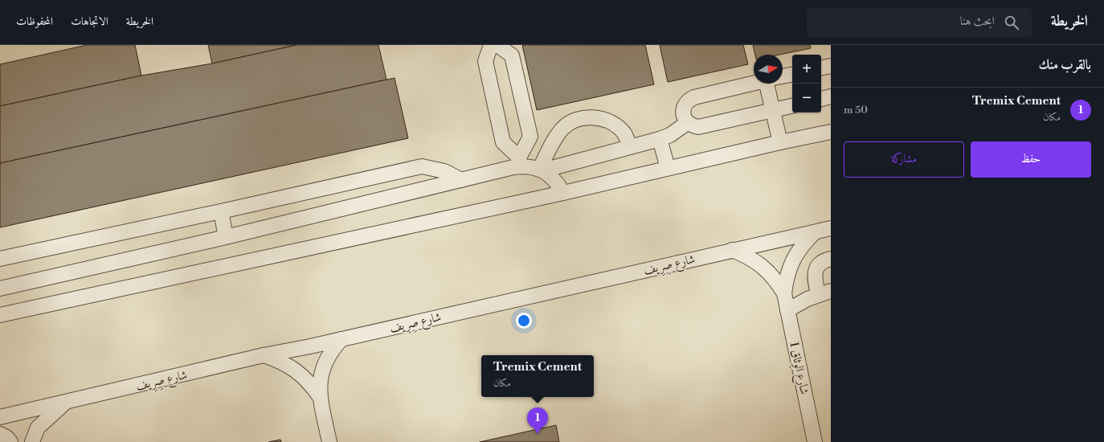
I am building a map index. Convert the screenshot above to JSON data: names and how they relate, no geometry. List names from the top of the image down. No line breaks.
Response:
{"streets":{"street":["شارع صِرِيف","شارع الوِثاق 1"]},"crossings":[["شارع صِرِيف","شارع الوِثاق 1"]],"north":"right","page":{"header":"الخريطة","search":"ابحث هنا","nav":["الخريطة","الاتجاهات","المحفوظات"],"heading":"بالقرب منك","map_buttons":["+","−"],"list":[{"mark":"1","name":"Tremix Cement","note":"مكان","value":"50 m"}],"buttons":["حفظ","مشاركة"],"popup":["Tremix Cement","مكان"],"pins":"1"}}
